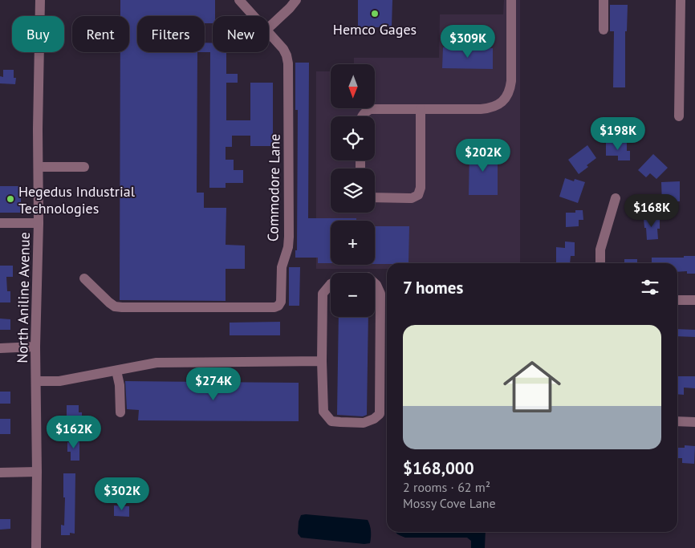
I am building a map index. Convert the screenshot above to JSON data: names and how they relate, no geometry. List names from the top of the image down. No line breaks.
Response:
{"streets":{"street":["Commodore Lane","North Aniline Avenue"]},"places":["Hemco Gages","Hegedus Industrial Technologies"],"north":"bottom","page":{"chip":["Buy","Rent","Filters","New"],"price":["$309K","$198K","$202K","$168K","$274K","$162K","$302K"],"map_buttons":["+","−"],"heading":"7 homes","list":[{"name":"$168,000","note":"2 rooms · 62 m² · Mossy Cove Lane"}]}}
